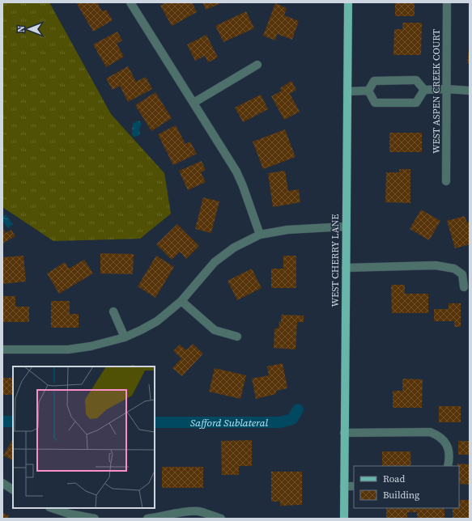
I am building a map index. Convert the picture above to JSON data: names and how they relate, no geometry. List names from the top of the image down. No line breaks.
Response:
{"streets":{"main road":["WEST CHERRY LANE"],"street":["WEST ASPEN CREEK COURT"]},"water":["Safford Sublateral"],"legend":["Road","Building"],"north":"left"}
